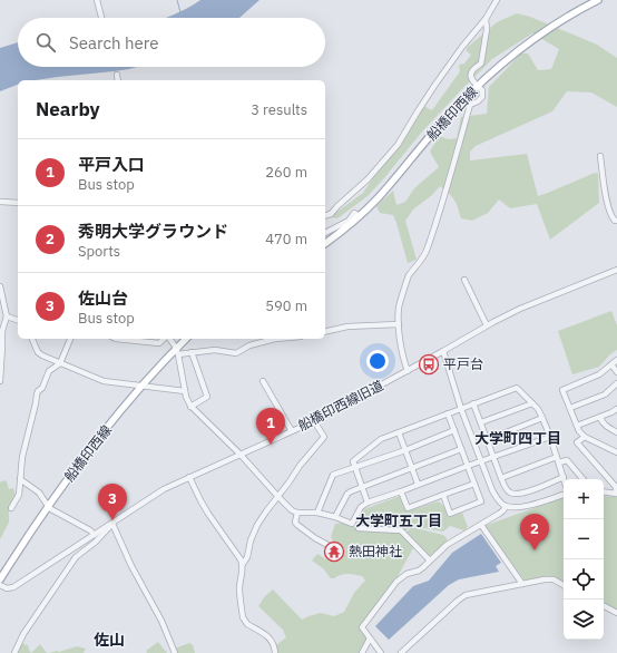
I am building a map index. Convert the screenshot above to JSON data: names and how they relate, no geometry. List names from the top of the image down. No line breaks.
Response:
{"streets":{"main road":["船橋印西線"],"street":["船橋印西線旧道"]},"districts":["大学町四丁目","大学町五丁目","佐山"],"places":{"bus stop":["平戸台"],"temple":["熱田神社"]},"page":{"search":"Search here","heading":["Nearby","3 results"],"list":[{"mark":"1","name":"平戸入口","note":"Bus stop","value":"260 m"},{"mark":"2","name":"秀明大学グラウンド","note":"Sports","value":"470 m"},{"mark":"3","name":"佐山台","note":"Bus stop","value":"590 m"}],"pins":["1","3","2"],"map_buttons":["+","−"]}}
